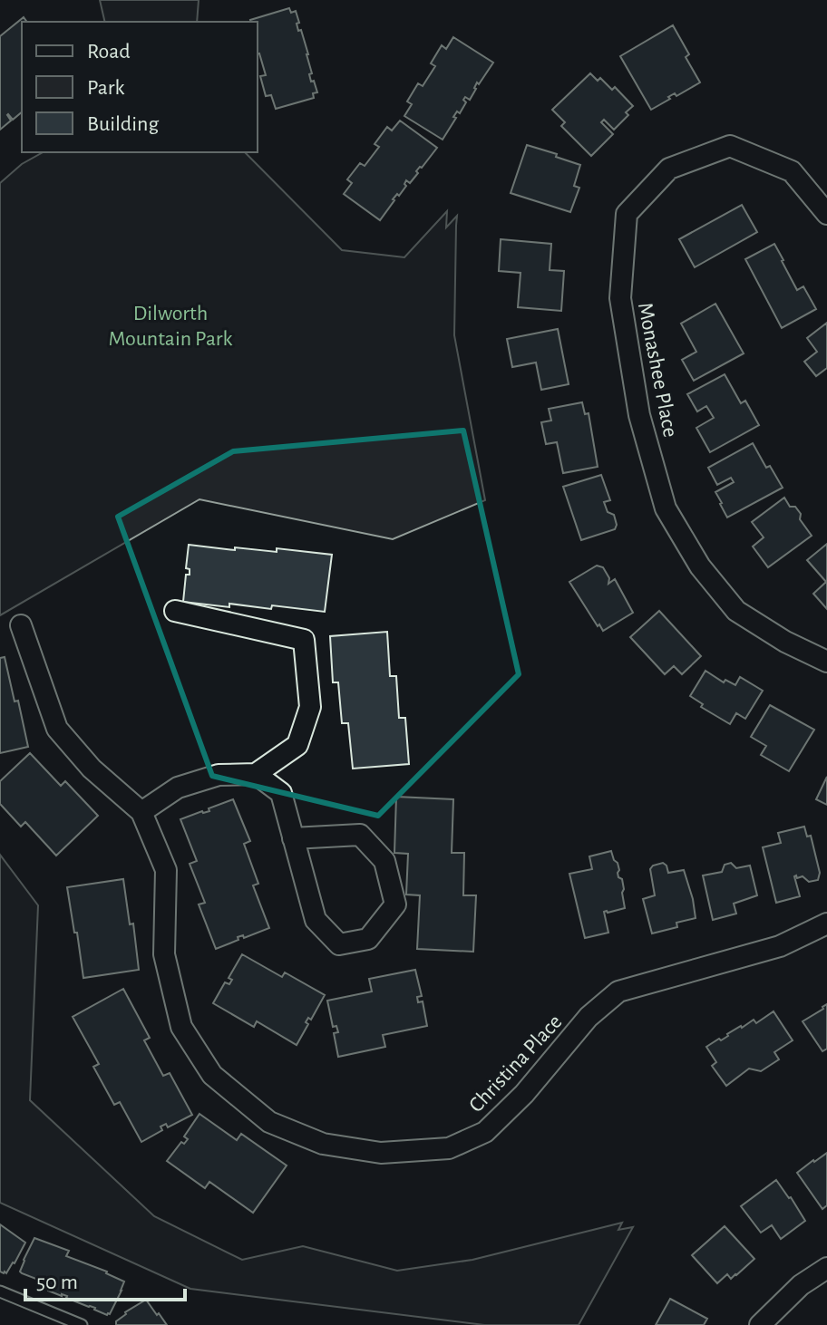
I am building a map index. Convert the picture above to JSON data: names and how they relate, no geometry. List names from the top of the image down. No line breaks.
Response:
{"streets":{"street":["Monashee Place","Christina Place"]},"parks":["Dilworth Mountain Park"],"legend":["Road","Park","Building"],"scale_bar":"50 m"}
